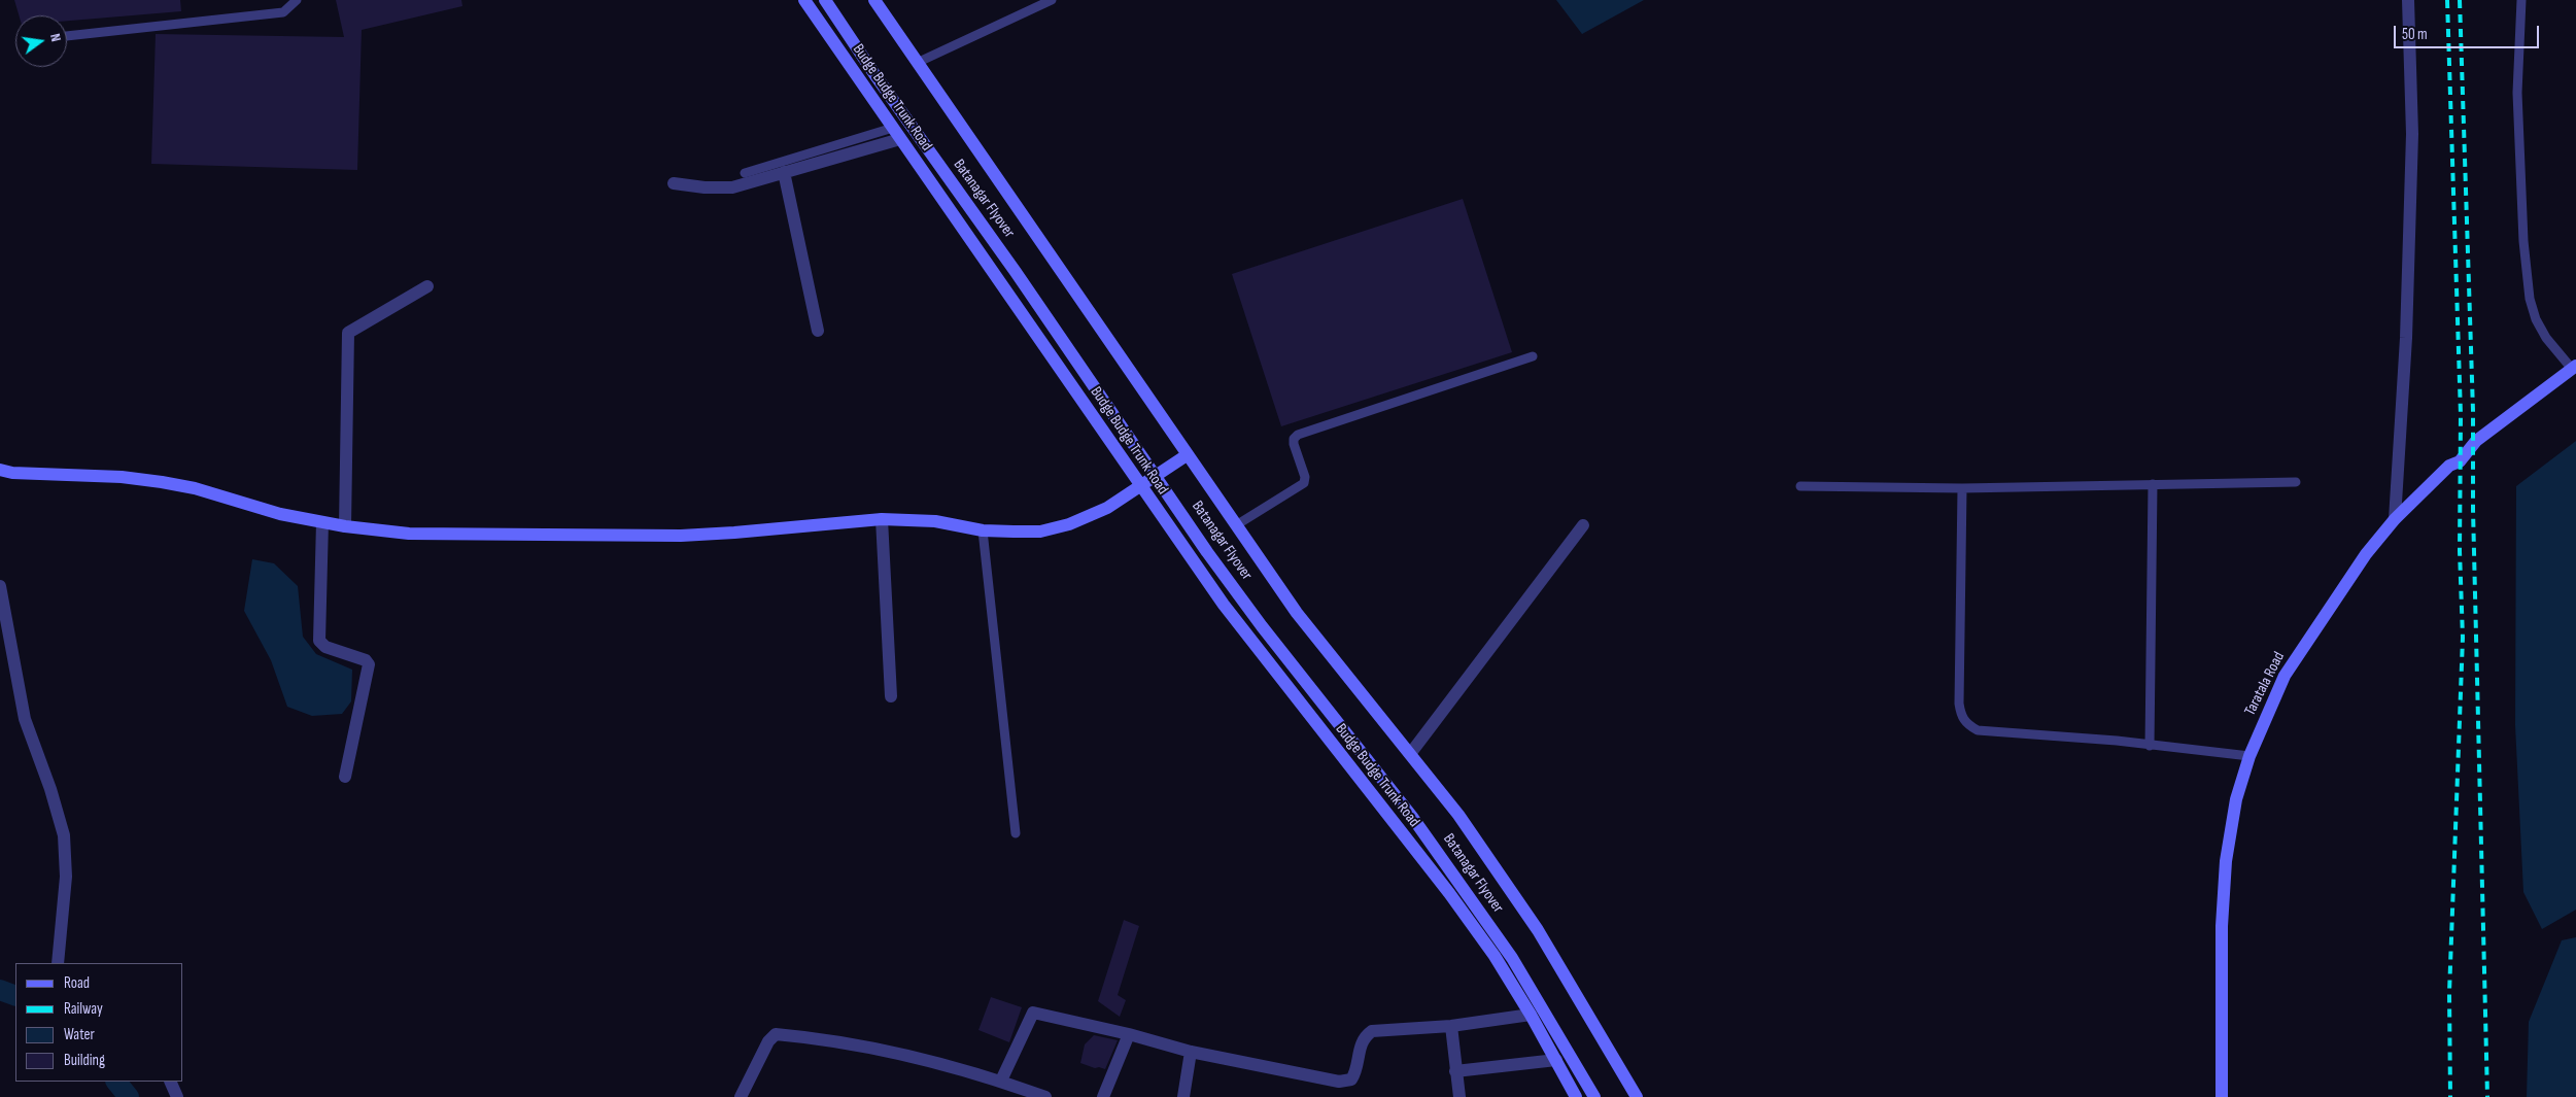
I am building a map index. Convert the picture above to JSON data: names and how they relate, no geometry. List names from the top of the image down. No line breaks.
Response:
{"streets":{"street":["Budge Budge Trunk Road","Batanagar Flyover","Taratala Road"]},"legend":["Road","Railway","Water","Building"],"scale_bar":"50 m","north":"right"}
